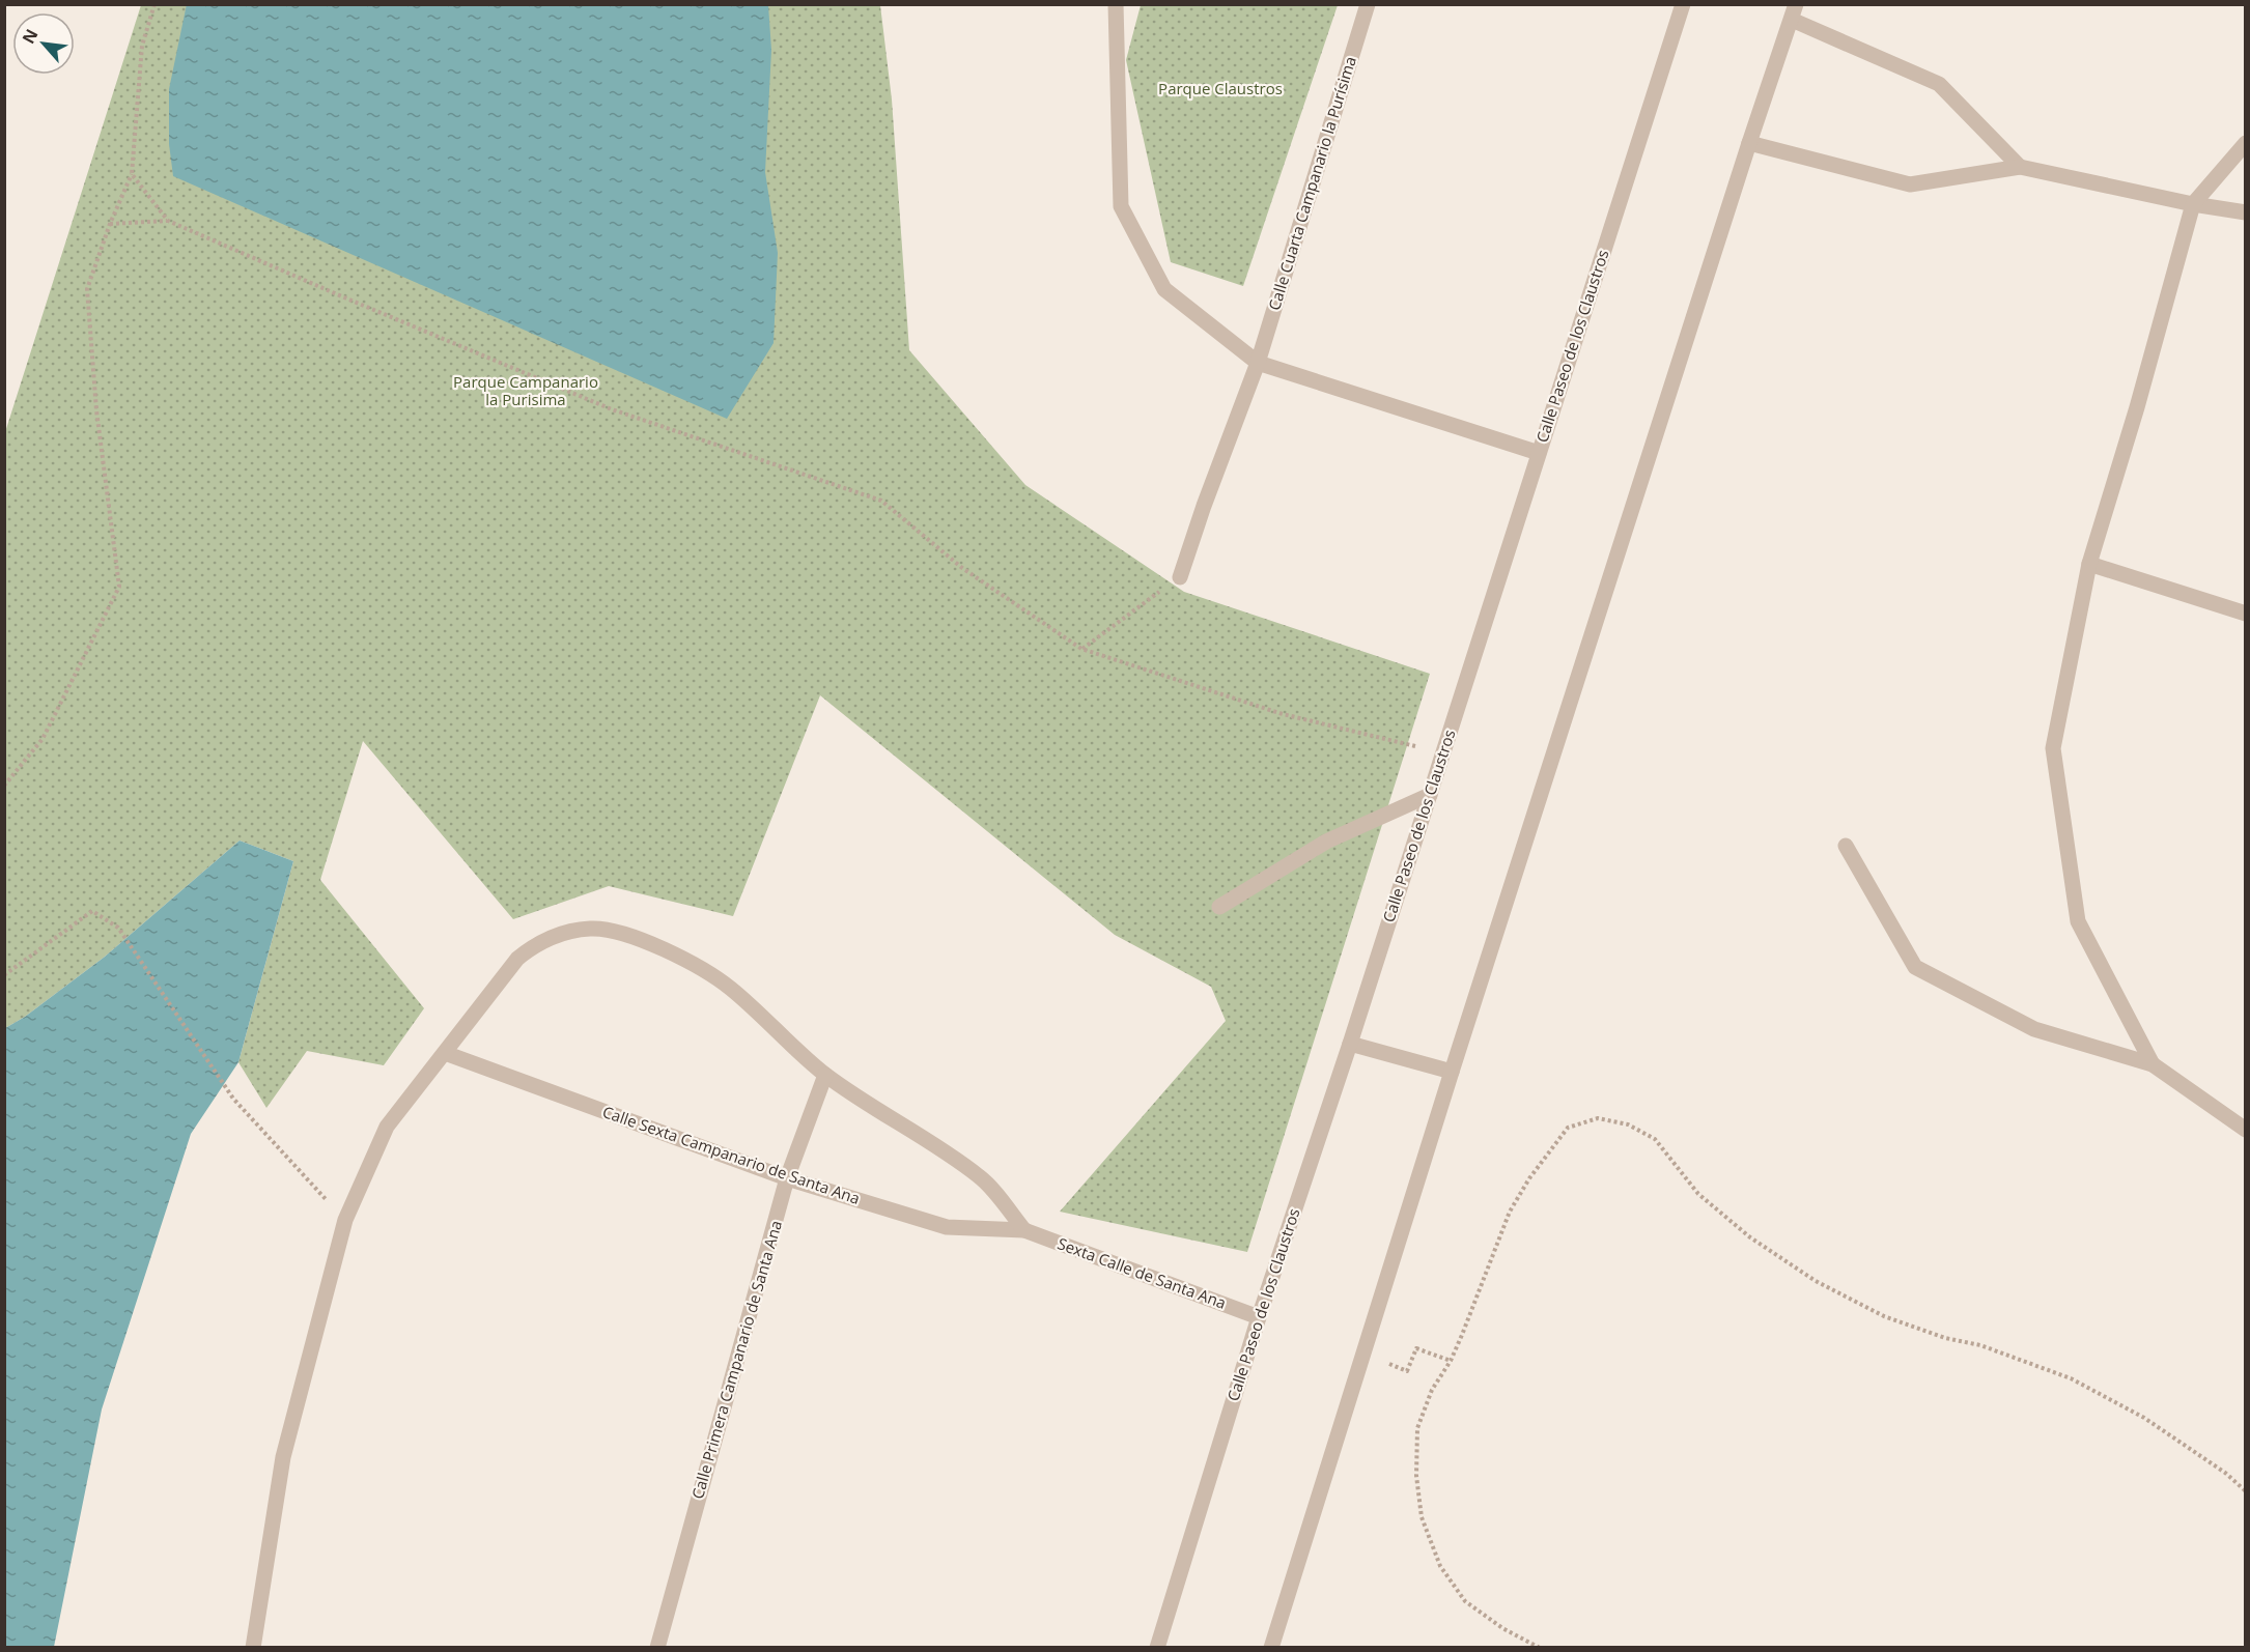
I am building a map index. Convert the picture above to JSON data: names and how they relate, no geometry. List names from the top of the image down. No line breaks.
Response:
{"streets":{"street":["Calle Cuarta Campanario la Purísima","Calle Paseo de los Claustros","Calle Sexta Campanario de Santa Ana","Sexta Calle de Santa Ana","Calle Primera Campanario de Santa Ana"]},"crossings":[["Calle Paseo de los Claustros","Sexta Calle de Santa Ana"],["Calle Sexta Campanario de Santa Ana","Sexta Calle de Santa Ana"],["Calle Sexta Campanario de Santa Ana","Calle Primera Campanario de Santa Ana"]],"parks":["Parque Claustros","Parque Campanario la Purisima"],"north":"top left"}
